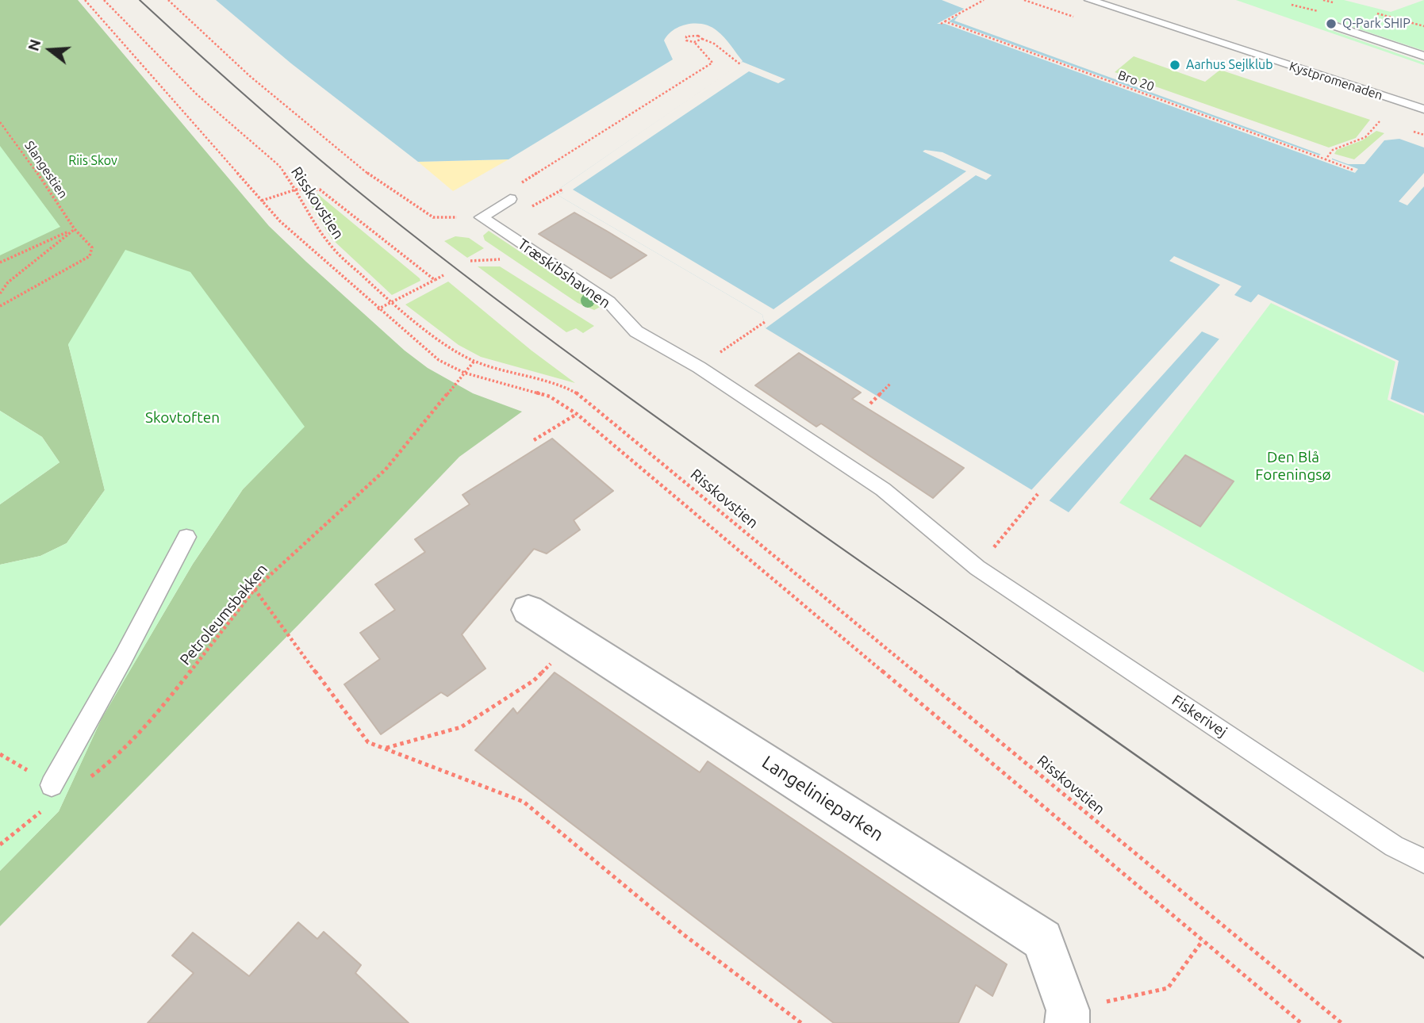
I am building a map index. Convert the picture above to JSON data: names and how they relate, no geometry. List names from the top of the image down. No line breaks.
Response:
{"streets":{"street":["Langelinieparken"],"lane":["Kystpromenaden","Træskibshavnen","Fiskerivej"],"path":["Bro 20","Slangestien","Risskovstien","Petroleumsbakken"]},"crossings":[["Risskovstien","Petroleumsbakken"],["Træskibshavnen","Fiskerivej"]],"parks":["Riis Skov","Skovtoften","Den Blå Foreningsø"],"places":["Q-Park SHIP","Aarhus Sejlklub"],"north":"left"}
